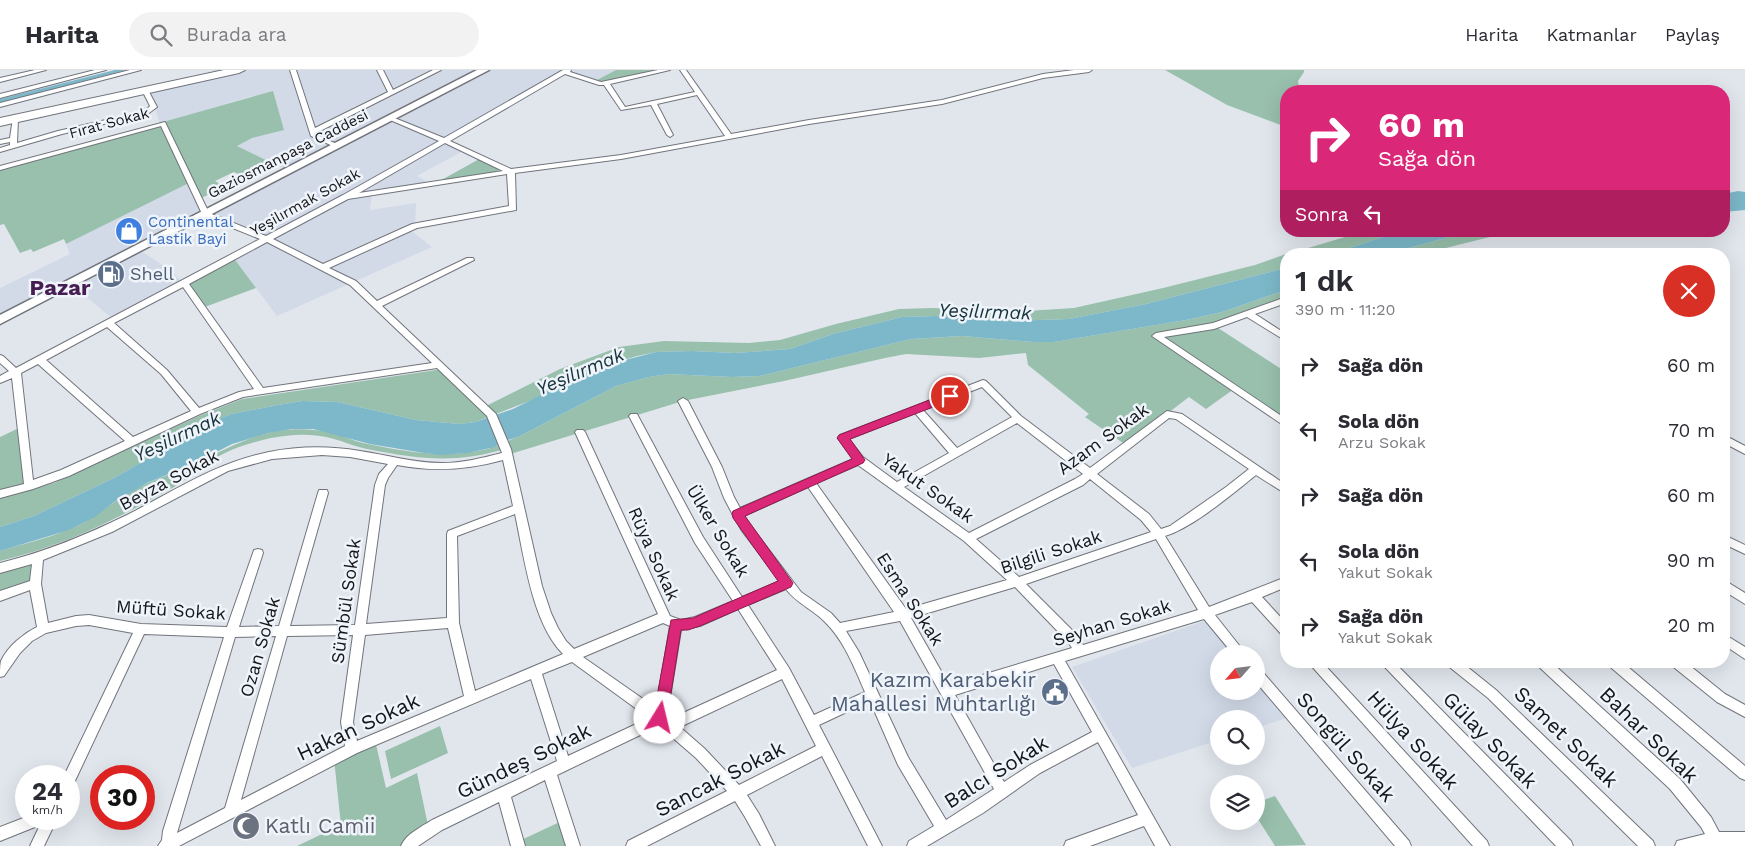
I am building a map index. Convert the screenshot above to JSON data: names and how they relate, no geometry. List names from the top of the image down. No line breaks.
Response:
{"streets":{"main road":["Gaziosmanpaşa Caddesi"],"street":["Fırat Sokak","Yeşilırmak Sokak","Azam Sokak","Beyza Sokak","Yakut Sokak","Ülker Sokak","Bilgili Sokak","Rüya Sokak","Esma Sokak","Sümbül Sokak","Müftü Sokak","Seyhan Sokak","Ozan Sokak","Hakan Sokak","Bahar Sokak","Samet Sokak","Hülya Sokak","Gülay Sokak","Songül Sokak","Gündeş Sokak","Balcı Sokak","Sancak Sokak"]},"crossings":[["Fırat Sokak","Gaziosmanpaşa Caddesi"],["Azam Sokak","Yakut Sokak"],["Azam Sokak","Bilgili Sokak"],["Beyza Sokak","Sümbül Sokak"],["Yakut Sokak","Bilgili Sokak"],["Yakut Sokak","Seyhan Sokak"],["Ülker Sokak","Gündeş Sokak"],["Ülker Sokak","Sancak Sokak"],["Bilgili Sokak","Esma Sokak"],["Rüya Sokak","Hakan Sokak"],["Rüya Sokak","Gündeş Sokak"],["Esma Sokak","Seyhan Sokak"],["Esma Sokak","Balcı Sokak"],["Sümbül Sokak","Müftü Sokak"],["Sümbül Sokak","Hakan Sokak"],["Müftü Sokak","Ozan Sokak"],["Ozan Sokak","Hakan Sokak"]],"districts":["Pazar"],"water":["Yeşilırmak"],"places":{"shop":["Continental Lastik Bayi"],"fuel station":["Shell"],"public building":["Kazım Karabekir Mahallesi Muhtarlığı"],"mosque":["Katlı Camii"]},"north":"bottom left","page":{"header":"Harita","search":"Burada ara","nav":["Harita","Katmanlar","Paylaş"],"turn":["60 m","Sağa dön"],"then":"Sonra","heading":["1 dk","390 m · 11:20"],"list":[{"name":"Sağa dön","value":"60 m"},{"name":"Sola dön","note":"Arzu Sokak","value":"70 m"},{"name":"Sağa dön","value":"60 m"},{"name":"Sola dön","note":"Yakut Sokak","value":"90 m"},{"name":"Sağa dön","note":"Yakut Sokak","value":"20 m"}],"speed":"24 km/h","limit":"30"}}
